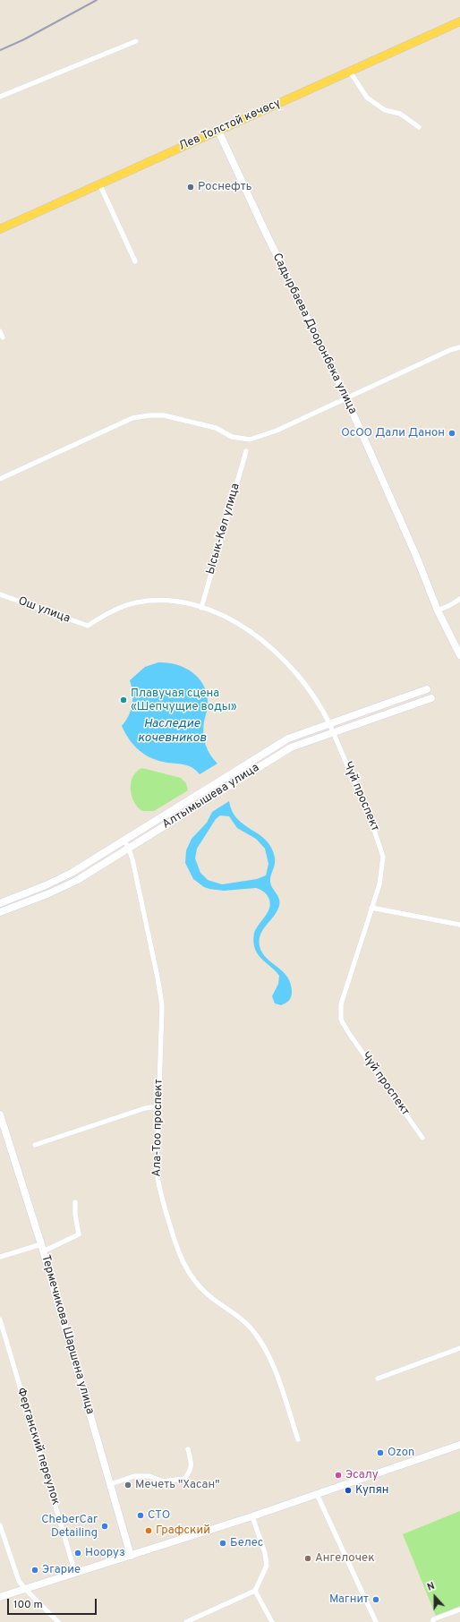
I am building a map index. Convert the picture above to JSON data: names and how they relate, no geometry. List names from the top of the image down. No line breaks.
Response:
{"streets":{"main road":["Лев Толстой көчөсү"],"street":["Садырбаева Дооронбека улица","Ысык-Көл улица","Ош улица","Алтымышева улица","Чүй проспект","Ала-Тоо проспект","Термечикова Шаршена улица","Ферганский переулок"]},"crossings":[["Лев Толстой көчөсү","Садырбаева Дооронбека улица"],["Ысык-Көл улица","Чүй проспект"],["Ош улица","Чүй проспект"],["Алтымышева улица","Чүй проспект"],["Алтымышева улица","Ала-Тоо проспект"]],"water":["Наследие кочевников"],"places":["Роснефть","ОсОО Дали Данон","Плавучая сцена «Шепчущие воды»","Ozon","Эсалу","Мечеть \"Хасан\"","Купян","СТО","CheberCar Detailing","Графский","Белес","Нооруз","Ангелочек","Эгарие","Магнит"],"scale_bar":"100 m","north":"top"}
